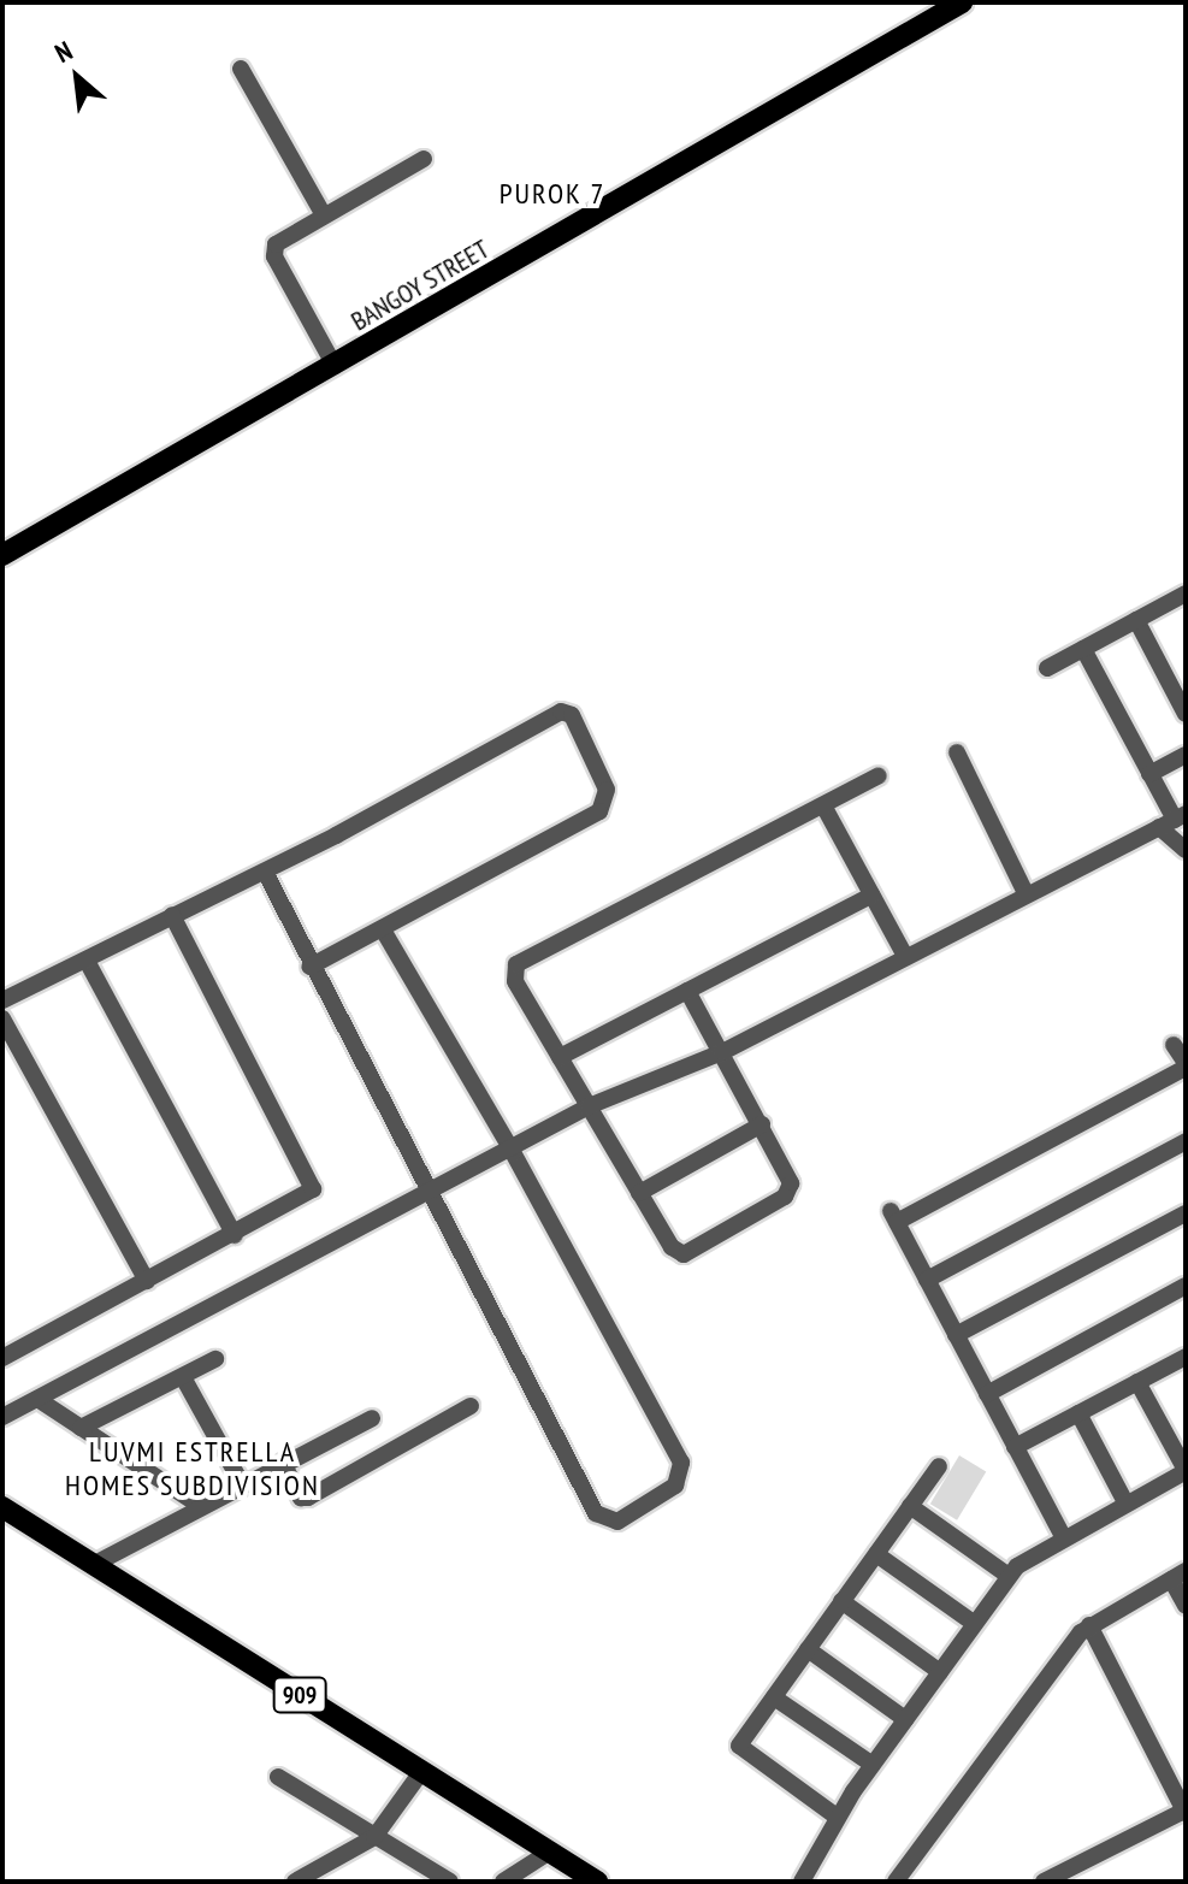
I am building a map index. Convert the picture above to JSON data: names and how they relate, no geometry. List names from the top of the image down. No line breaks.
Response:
{"streets":{"main road":["BANGOY STREET","909"]},"districts":["PUROK 7","LUVMI ESTRELLA HOMES SUBDIVISION"],"north":"top left"}
